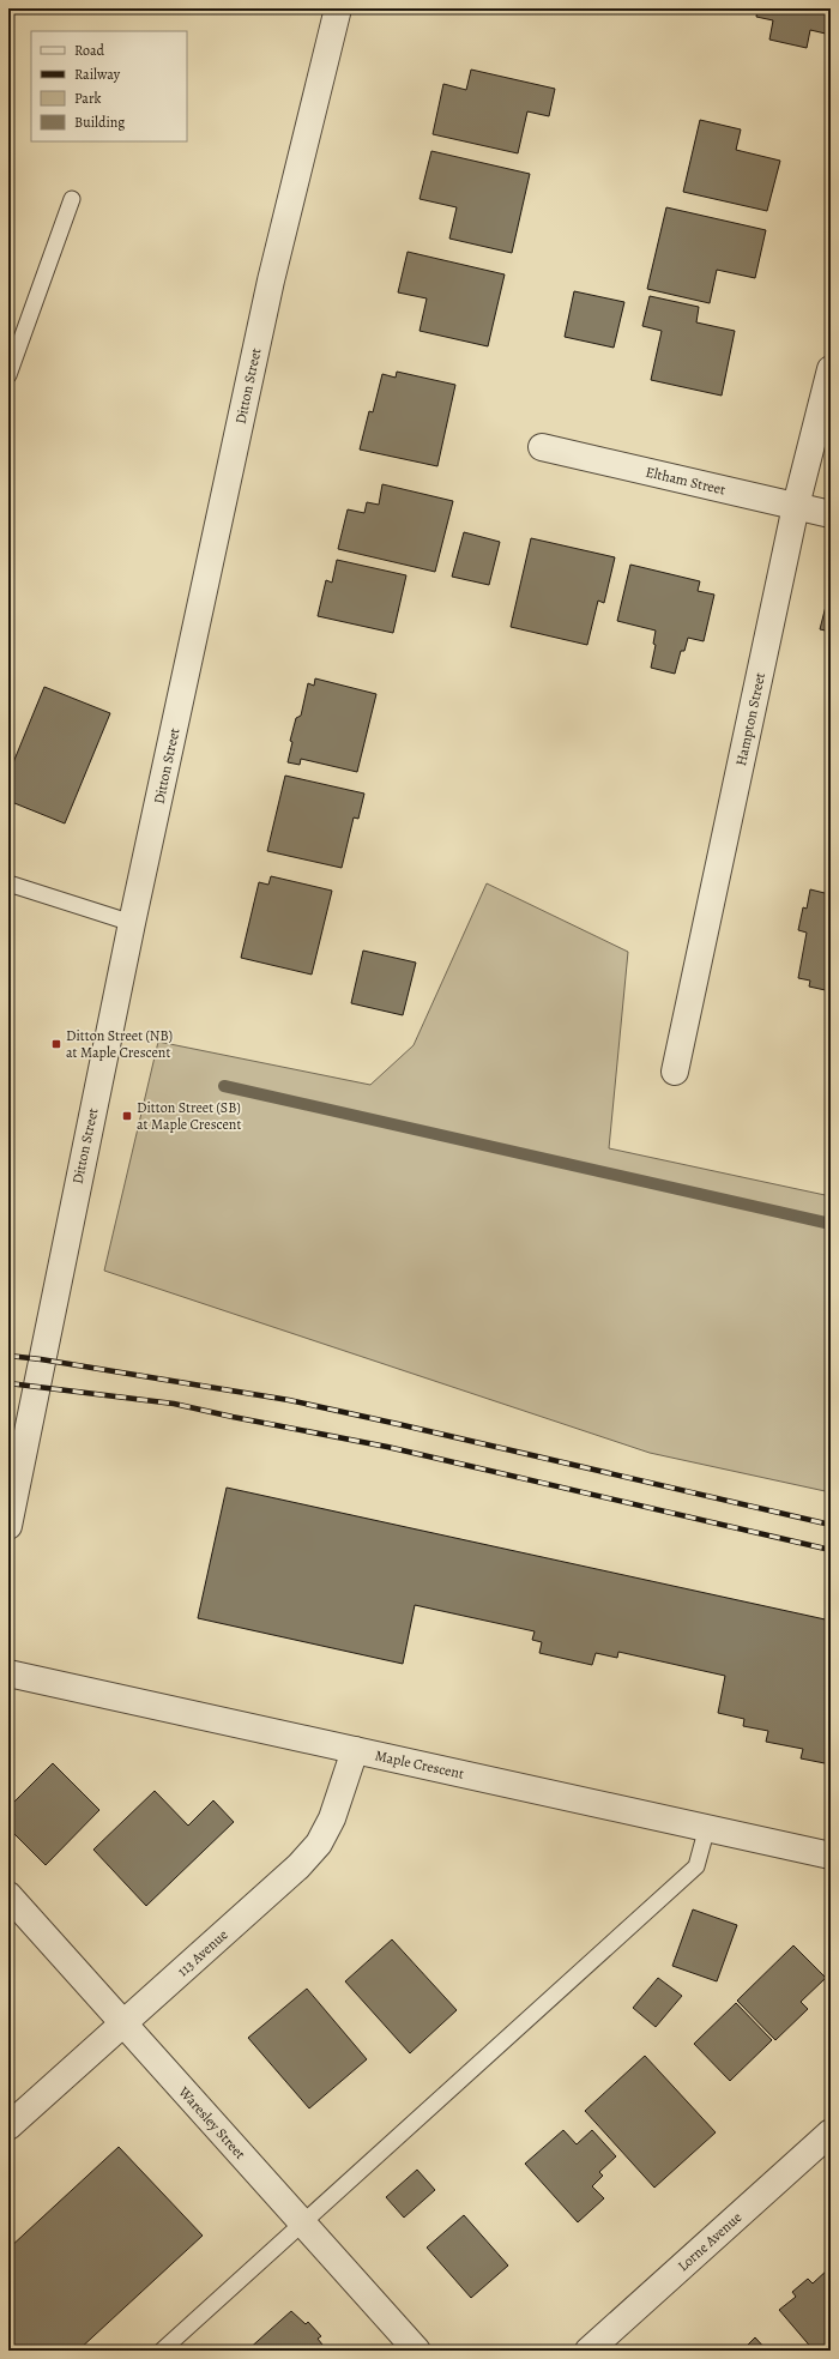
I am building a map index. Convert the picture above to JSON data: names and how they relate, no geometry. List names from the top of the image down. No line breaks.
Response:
{"streets":{"street":["Ditton Street","Eltham Street","Hampton Street","Maple Crescent","113 Avenue","Waresley Street","Lorne Avenue"]},"crossings":[["Eltham Street","Hampton Street"],["Maple Crescent","113 Avenue"],["113 Avenue","Waresley Street"]],"places":{"transit":["Ditton Street (NB) at Maple Crescent","Ditton Street (SB) at Maple Crescent"]},"legend":["Road","Railway","Park","Building"]}
